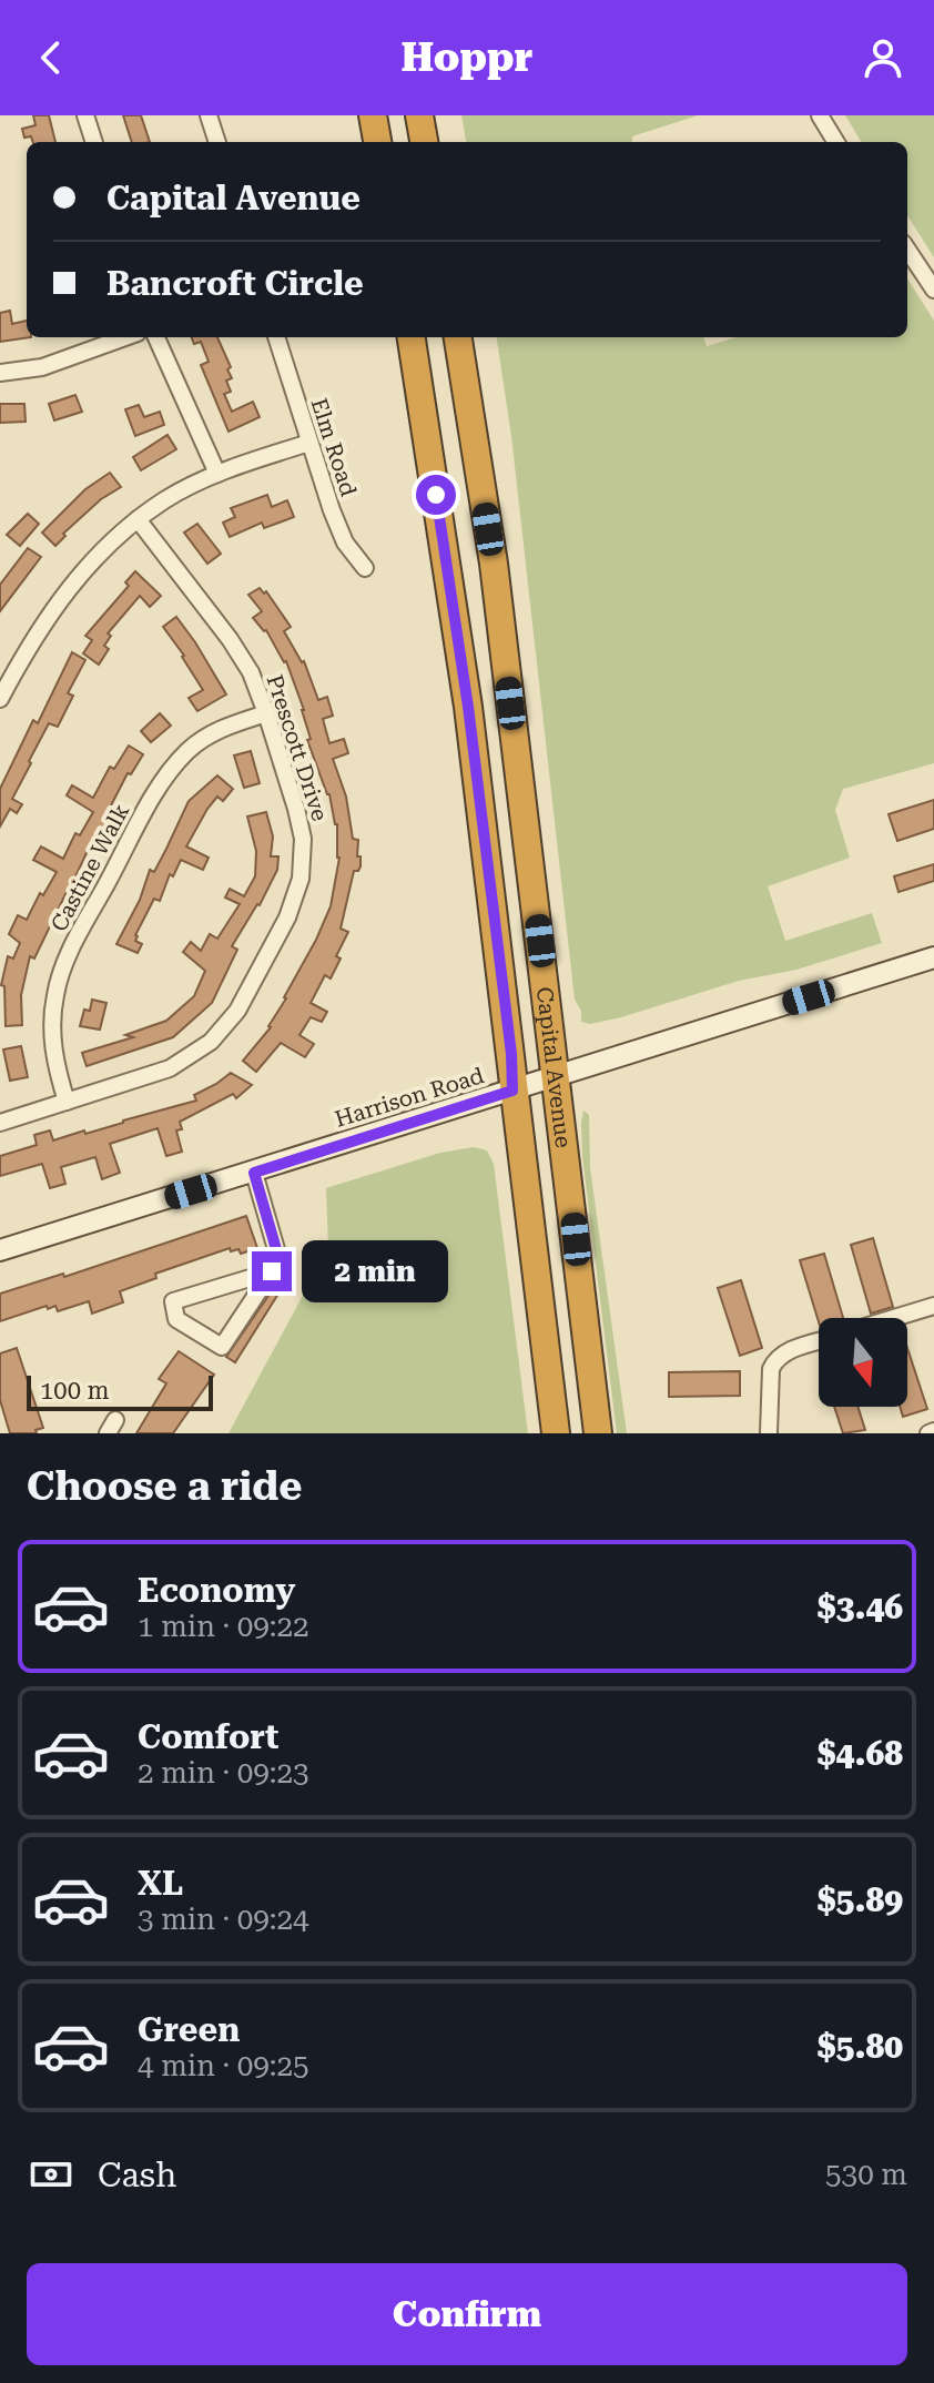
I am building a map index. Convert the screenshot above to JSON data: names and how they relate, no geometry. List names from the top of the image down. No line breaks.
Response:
{"streets":{"highway":["Capital Avenue"],"street":["Elm Road","Prescott Drive","Castine Walk","Harrison Road"]},"crossings":[["Prescott Drive","Castine Walk"],["Capital Avenue","Harrison Road"]],"scale_bar":"100 m","north":"bottom","page":{"header":"Hoppr","banner":["Capital Avenue","Bancroft Circle"],"bubble":"2 min","scale":"100 m","heading":"Choose a ride","list":[{"name":"Economy","note":"1 min · 09:22","value":"$3.46"},{"name":"Comfort","note":"2 min · 09:23","value":"$4.68"},{"name":"XL","note":"3 min · 09:24","value":"$5.89"},{"name":"Green","note":"4 min · 09:25","value":"$5.80"}],"pay":["Cash","530 m"],"buttons":"Confirm"}}
